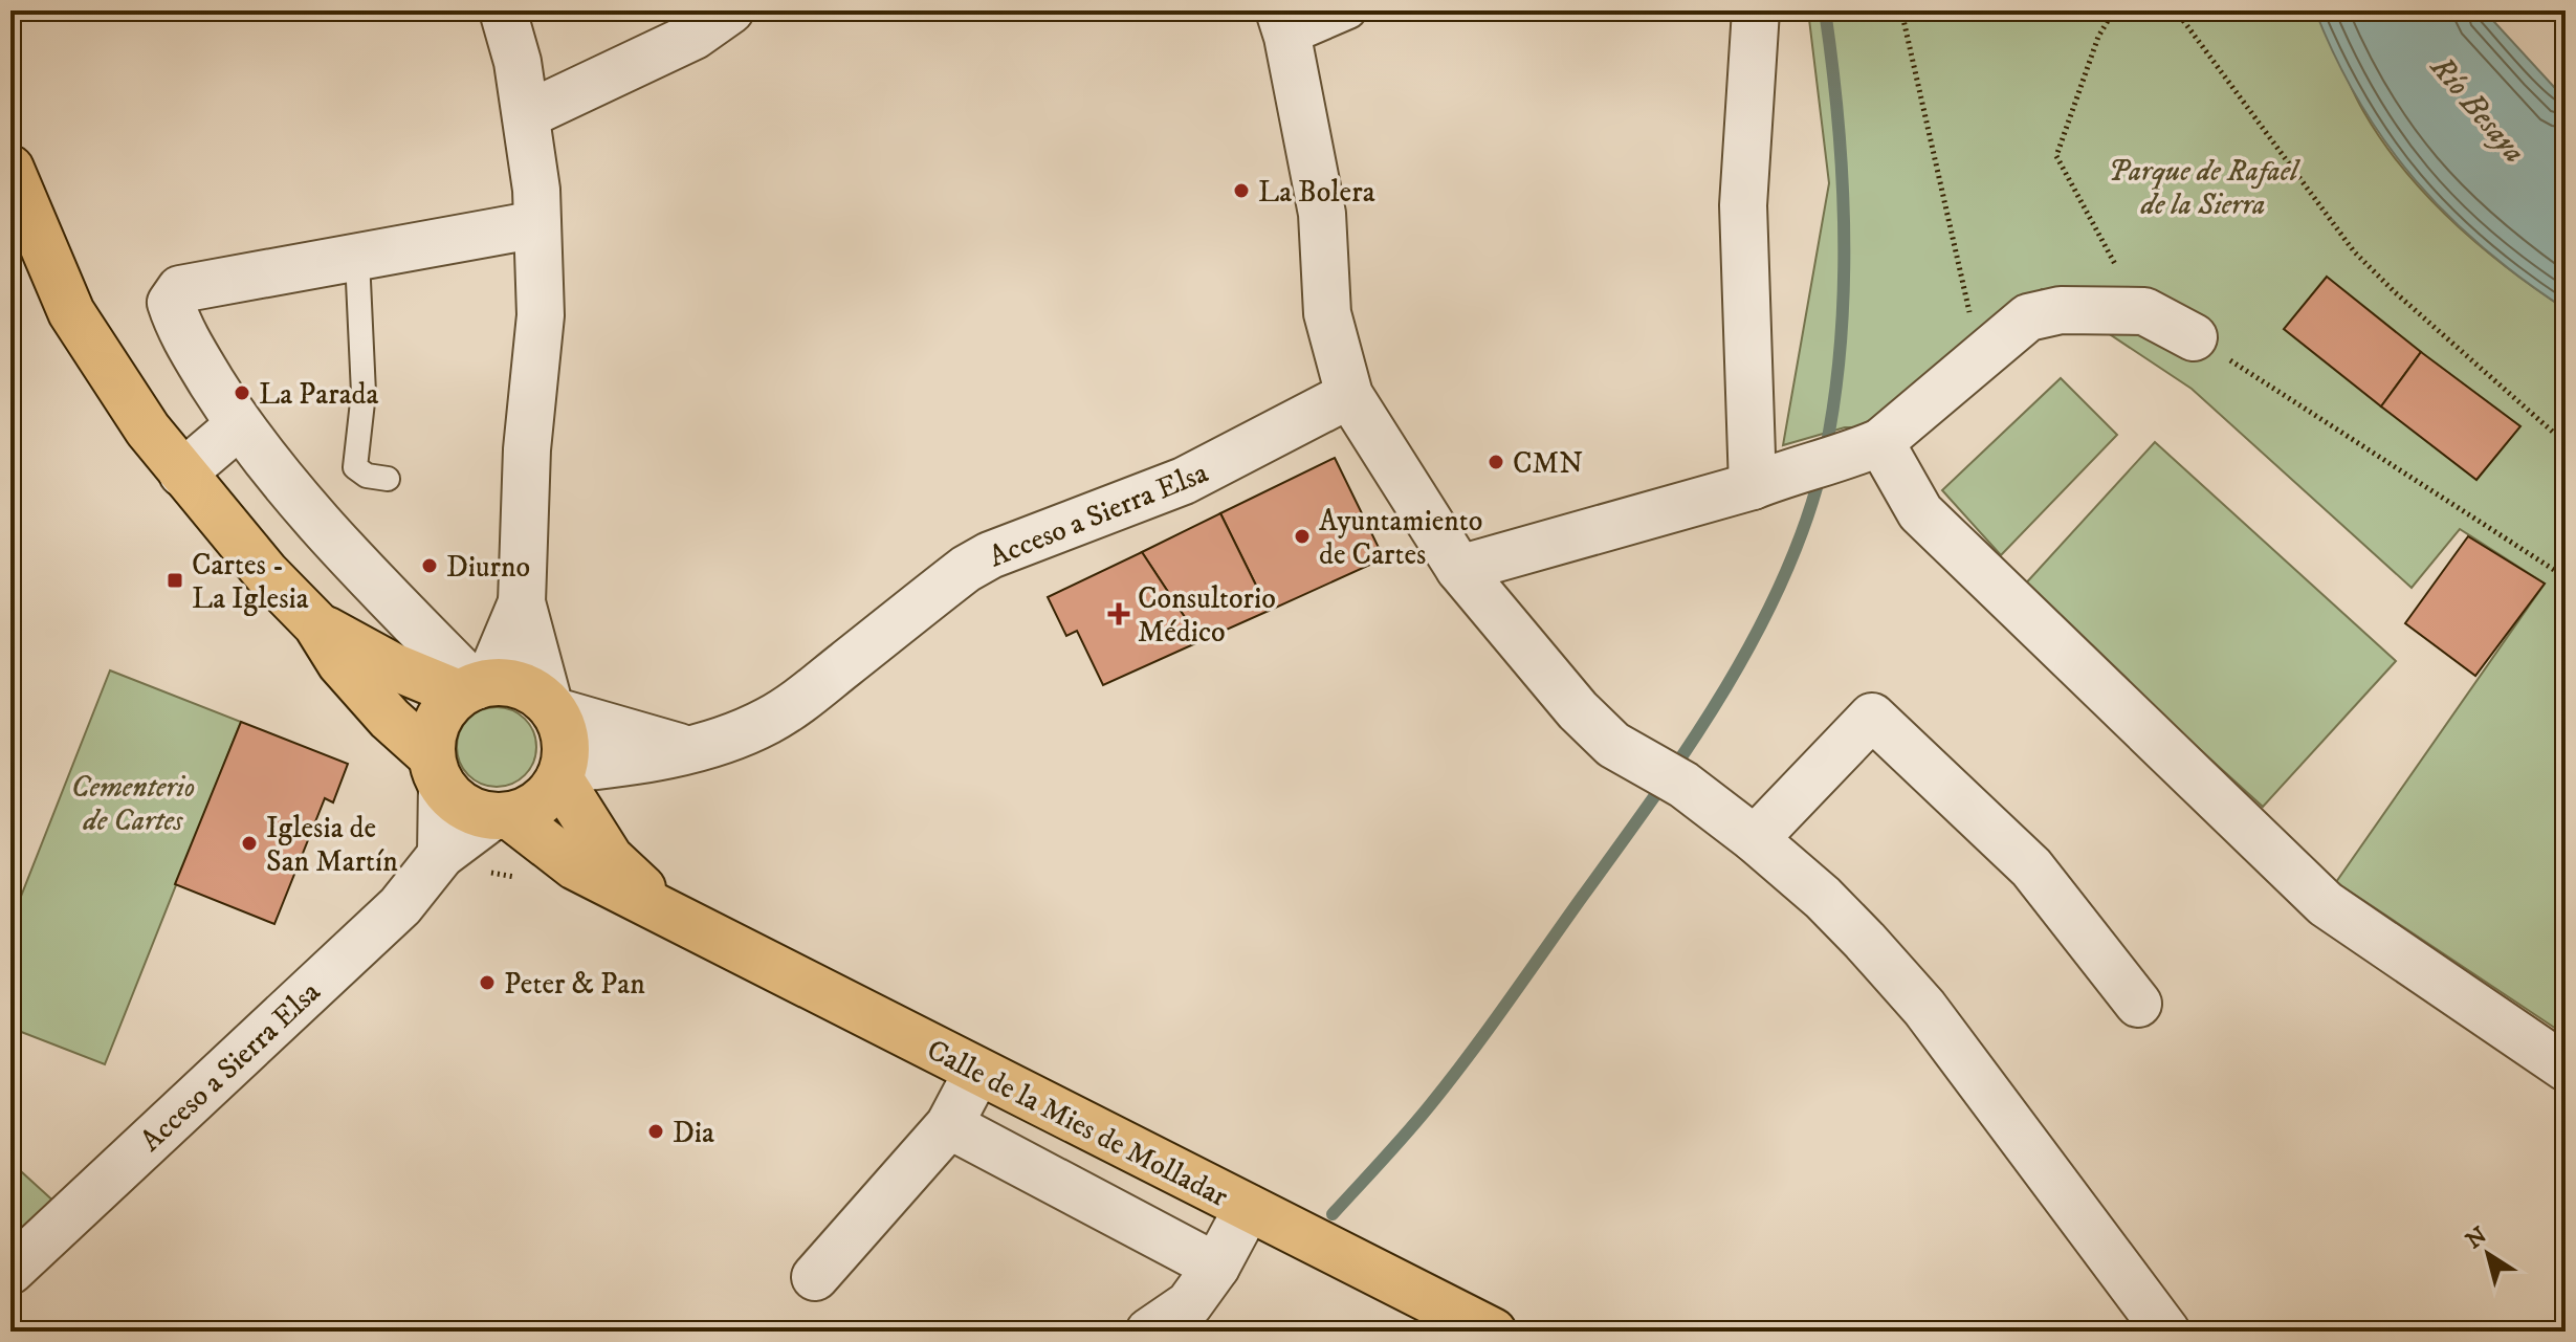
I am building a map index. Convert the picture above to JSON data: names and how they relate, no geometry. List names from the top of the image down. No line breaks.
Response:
{"streets":{"highway":["Calle de la Mies de Molladar"],"street":["Acceso a Sierra Elsa"]},"crossings":[["Acceso a Sierra Elsa","Calle de la Mies de Molladar"]],"water":["Río Besaya"],"parks":["Parque de Rafael de la Sierra","Cementerio de Cartes"],"places":{"other":["La Bolera","La Parada","CMN","Ayuntamiento de Cartes","Diurno","Iglesia de San Martín","Peter & Pan","Dia"],"transit":["Cartes - La Iglesia"],"health":["Consultorio Médico"]},"north":"top left"}
